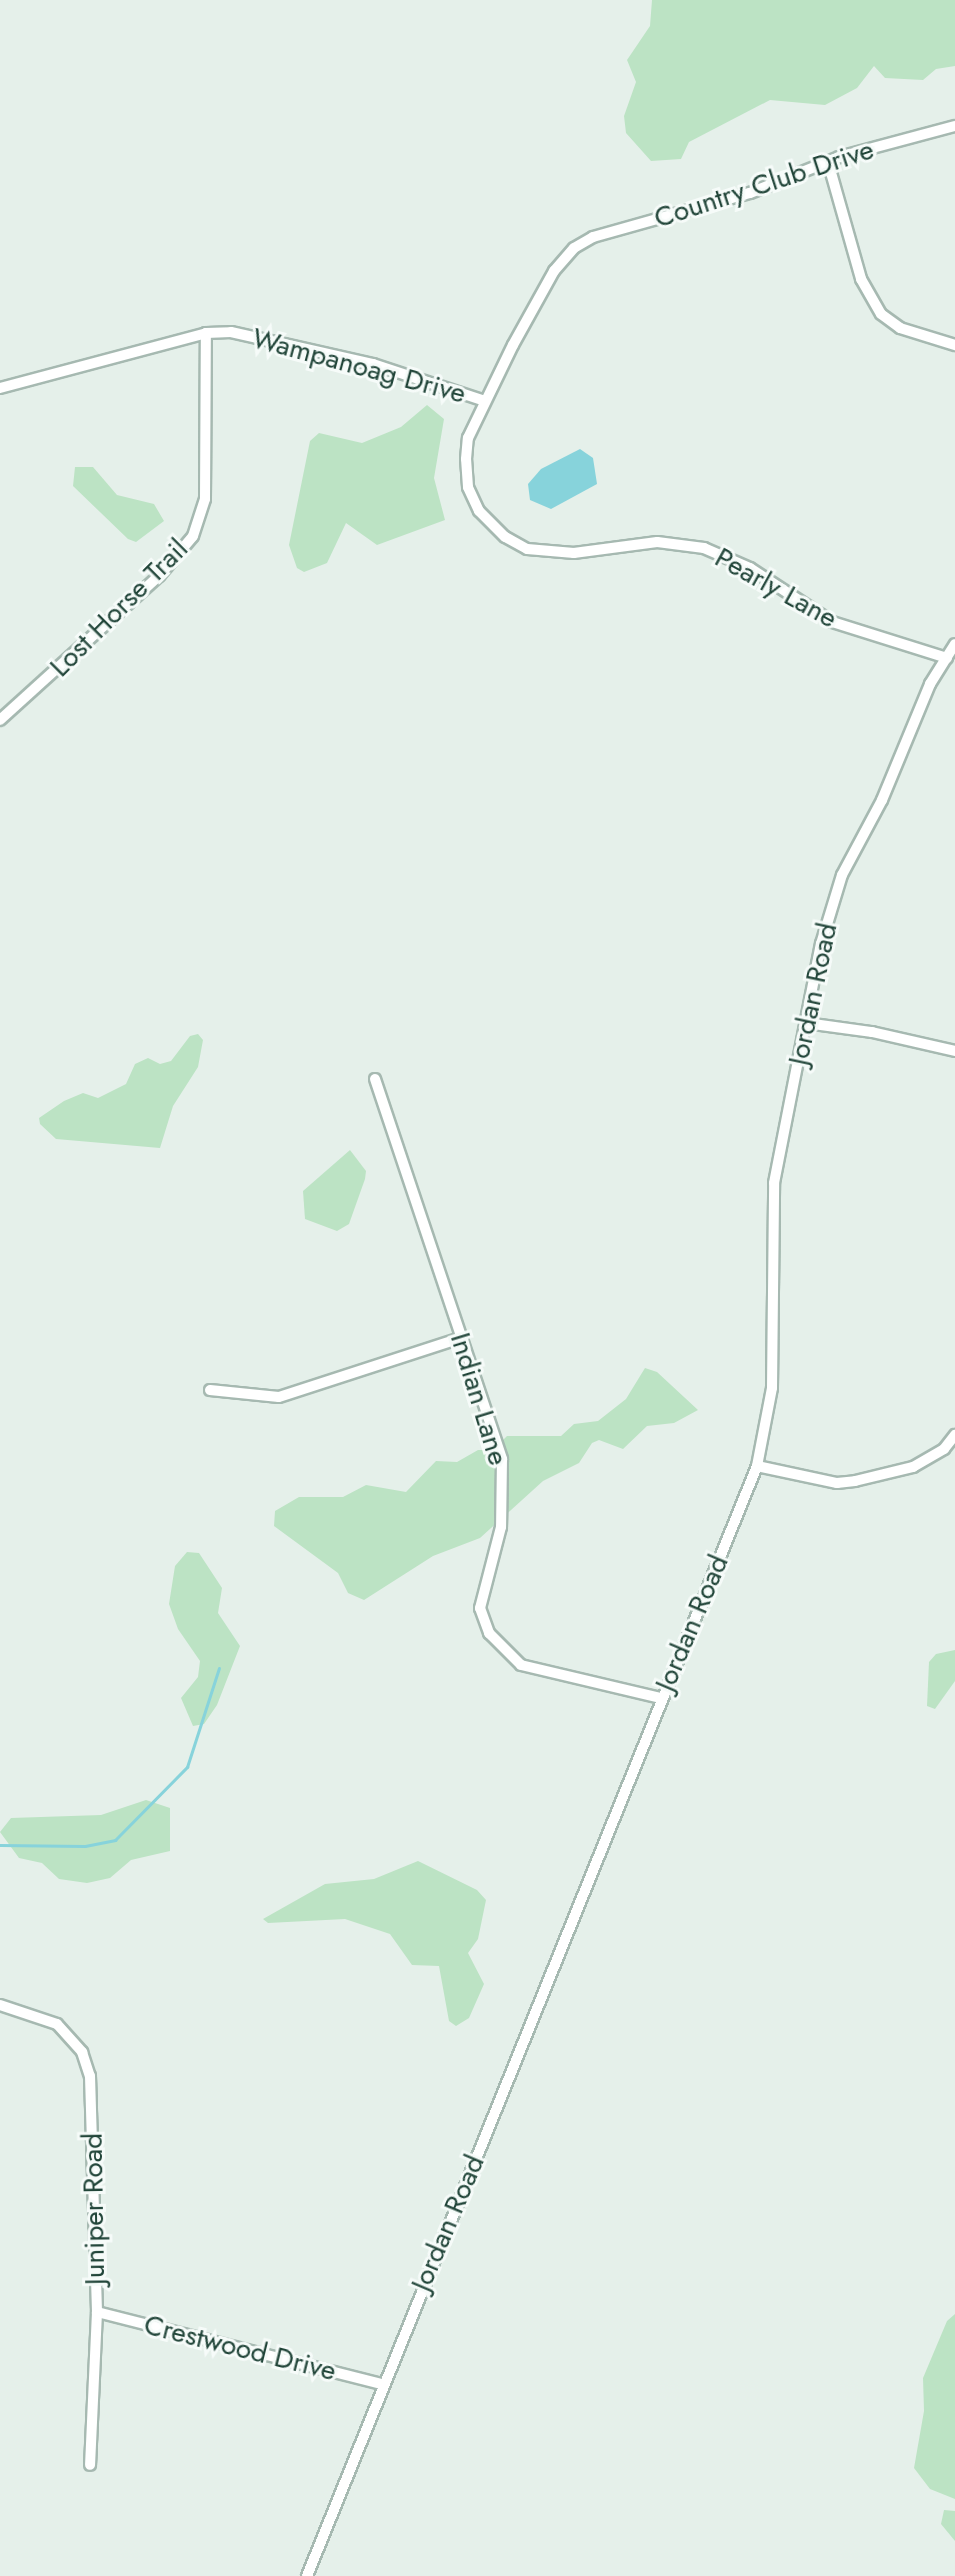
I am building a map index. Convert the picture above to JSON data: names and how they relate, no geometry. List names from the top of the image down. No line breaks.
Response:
{"streets":{"street":["Country Club Drive","Wampanoag Drive","Pearly Lane","Lost Horse Trail","Jordan Road","Indian Lane","Juniper Road","Crestwood Drive"]},"crossings":[["Country Club Drive","Pearly Lane"],["Wampanoag Drive","Pearly Lane"],["Wampanoag Drive","Lost Horse Trail"],["Pearly Lane","Jordan Road"],["Jordan Road","Indian Lane"],["Jordan Road","Crestwood Drive"],["Juniper Road","Crestwood Drive"]]}
